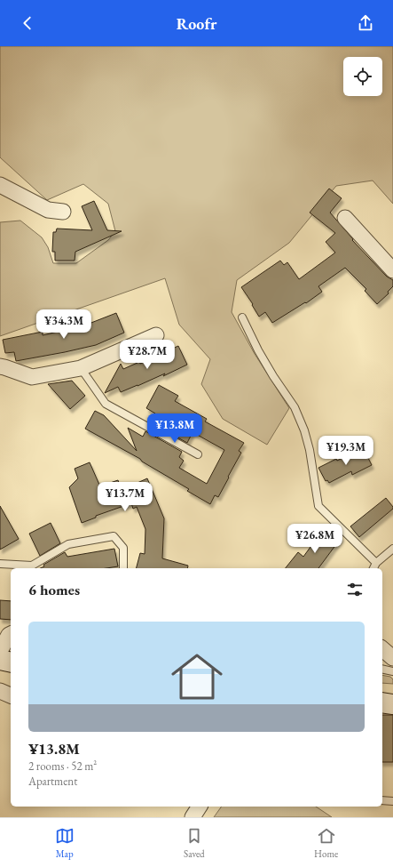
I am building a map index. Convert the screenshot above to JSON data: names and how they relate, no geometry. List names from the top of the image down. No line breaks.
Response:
{"page":{"header":"Roofr","price":["¥34.3M","¥28.7M","¥13.8M","¥19.3M","¥13.7M","¥26.8M"],"heading":"6 homes","list":[{"name":"¥13.8M","note":"2 rooms · 52 m² · Apartment"}],"tabs":["Map","Saved","Home"]}}
